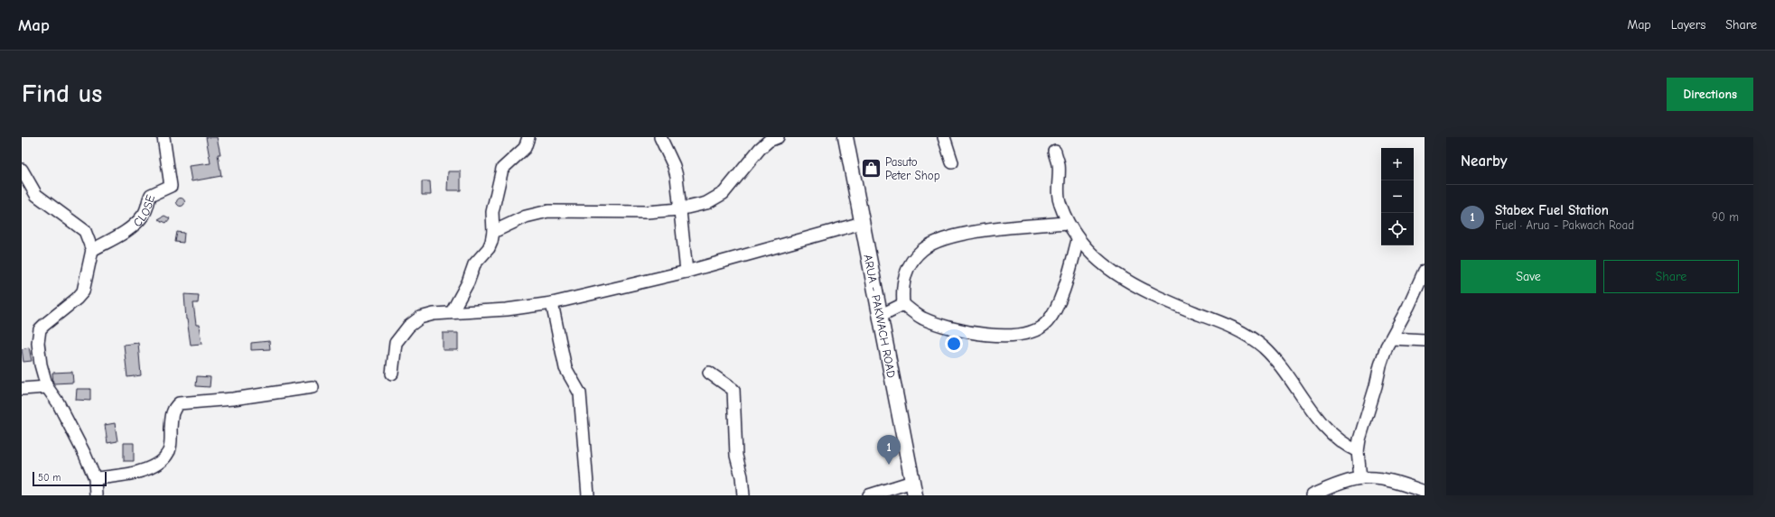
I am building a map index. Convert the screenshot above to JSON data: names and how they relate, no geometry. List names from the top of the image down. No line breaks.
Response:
{"streets":{"main road":["ARUA - PAKWACH ROAD"],"street":["CLOSE"]},"places":{"shop":["Pasuto Peter Shop"]},"scale_bar":"50 m","page":{"header":"Map","nav":["Map","Layers","Share"],"buttons":["Directions",["Save","Share"]],"title":"Find us","heading":"Nearby","map_buttons":["+","−"],"list":[{"mark":"1","name":"Stabex Fuel Station","note":"Fuel · Arua - Pakwach Road","value":"90 m"}],"pins":"1","scale":"50 m"}}
